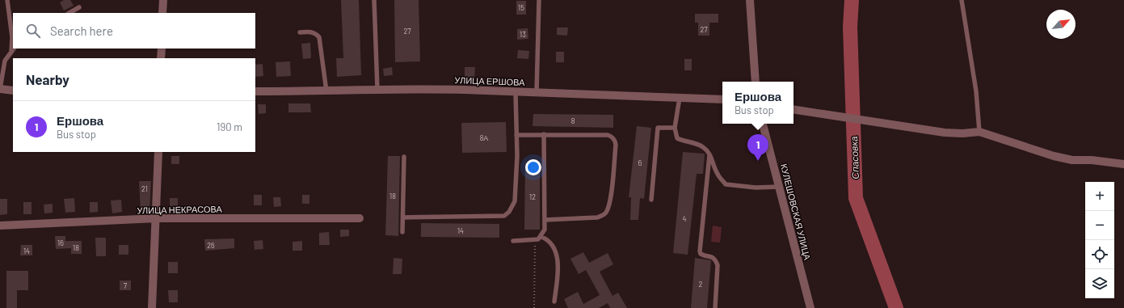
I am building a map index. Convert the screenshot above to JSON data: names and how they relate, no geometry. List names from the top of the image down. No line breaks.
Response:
{"streets":{"street":["УЛИЦА ЕРШОВА","УЛИЦА НЕКРАСОВА","КУЛЕШОВСКАЯ УЛИЦА"]},"water":["Спасовка"],"house_numbers":["15","27","27","13","8","8А","6","21","18","12","4","14","16","26","18","14","2","7"],"north":"top right","page":{"search":"Search here","heading":"Nearby","popup":["Ершова","Bus stop"],"list":[{"mark":"1","name":"Ершова","note":"Bus stop","value":"190 m"}],"pins":"1","map_buttons":["+","−"]}}
